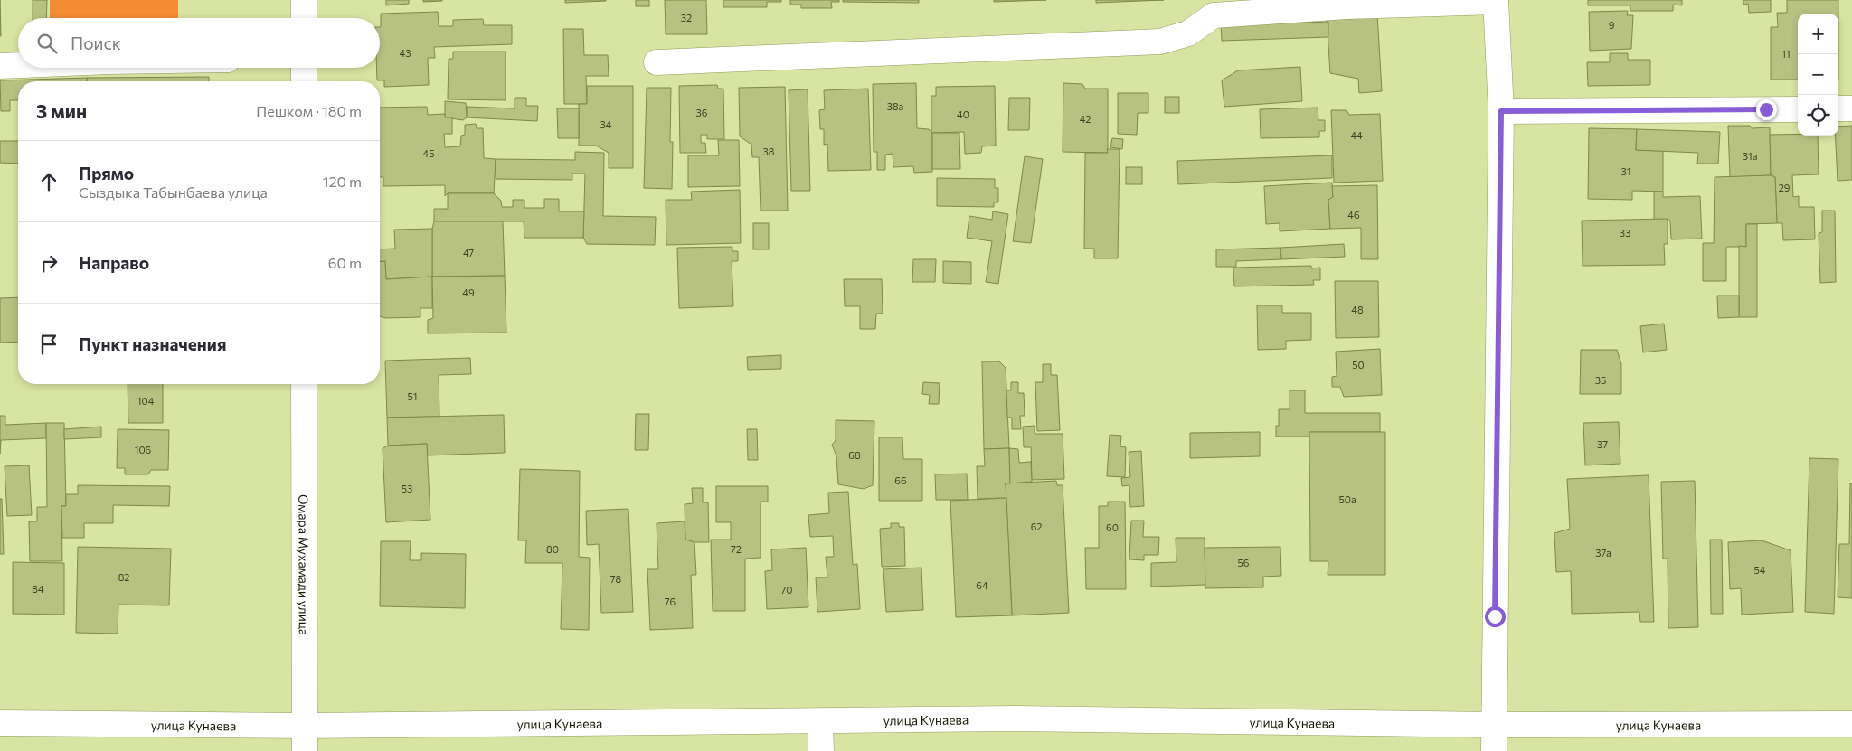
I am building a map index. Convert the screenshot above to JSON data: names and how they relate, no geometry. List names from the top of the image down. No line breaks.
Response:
{"streets":{"street":["Омара Мухамади улица","улица Кунаева"]},"crossings":[["Омара Мухамади улица","улица Кунаева"]],"house_numbers":["32","9","43","11","38а","36","40","42","34","44","38","45","31а","31","29","46","33","47","49","48","50","35","51","104","37","106","68","66","53","50а","62","60","80","72","37а","56","54","82","78","64","84","70","76"],"page":{"map_buttons":["+","−"],"search":"Поиск","heading":["3 мин","Пешком · 180 m"],"list":[["Прямо","Сыздыка Табынбаева улица","120 m"],["Направо","60 m"],"Пункт назначения"]}}
